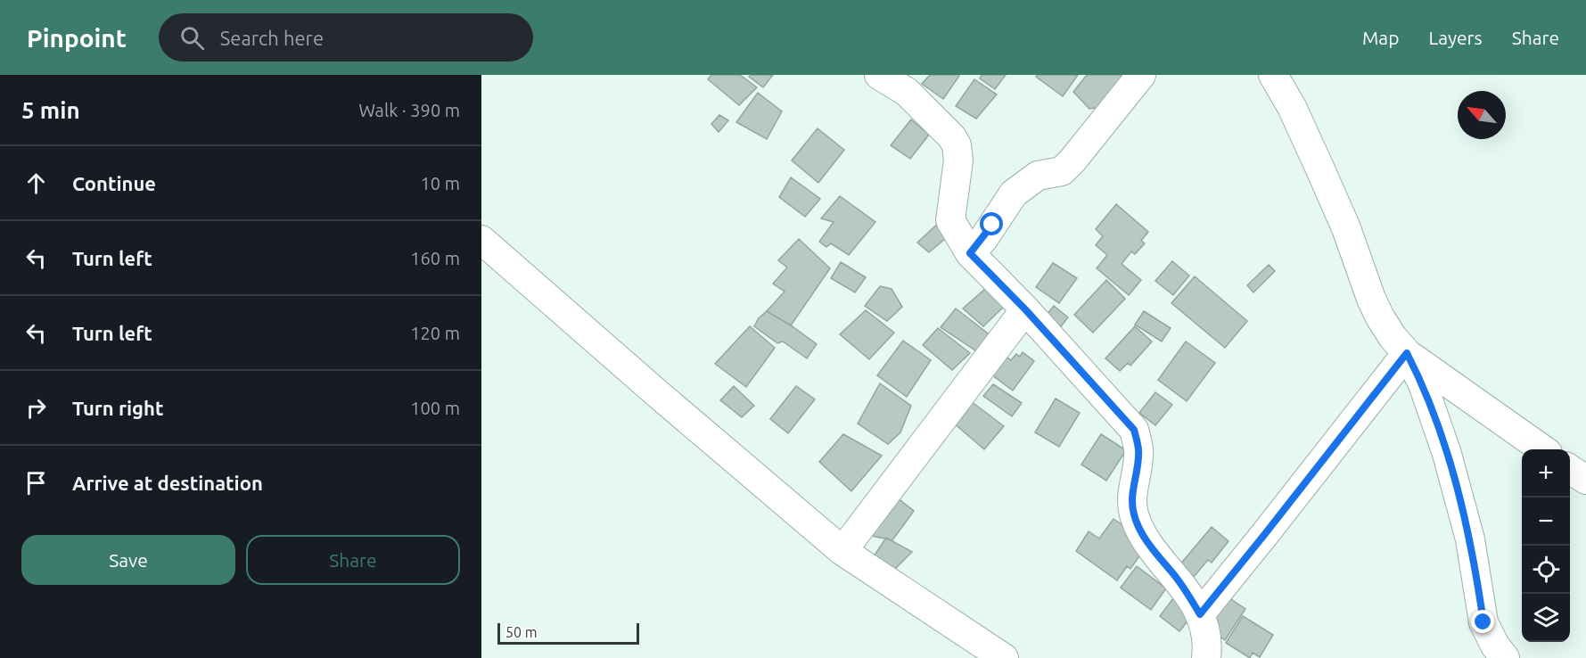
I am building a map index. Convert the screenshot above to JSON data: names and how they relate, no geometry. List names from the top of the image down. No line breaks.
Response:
{"scale_bar":"50 m","north":"top left","page":{"header":"Pinpoint","search":"Search here","nav":["Map","Layers","Share"],"heading":["5 min","Walk · 390 m"],"list":[["Continue","10 m"],["Turn left","160 m"],["Turn left","120 m"],["Turn right","100 m"],"Arrive at destination"],"map_buttons":["+","−"],"buttons":["Save","Share"],"scale":"50 m"}}
